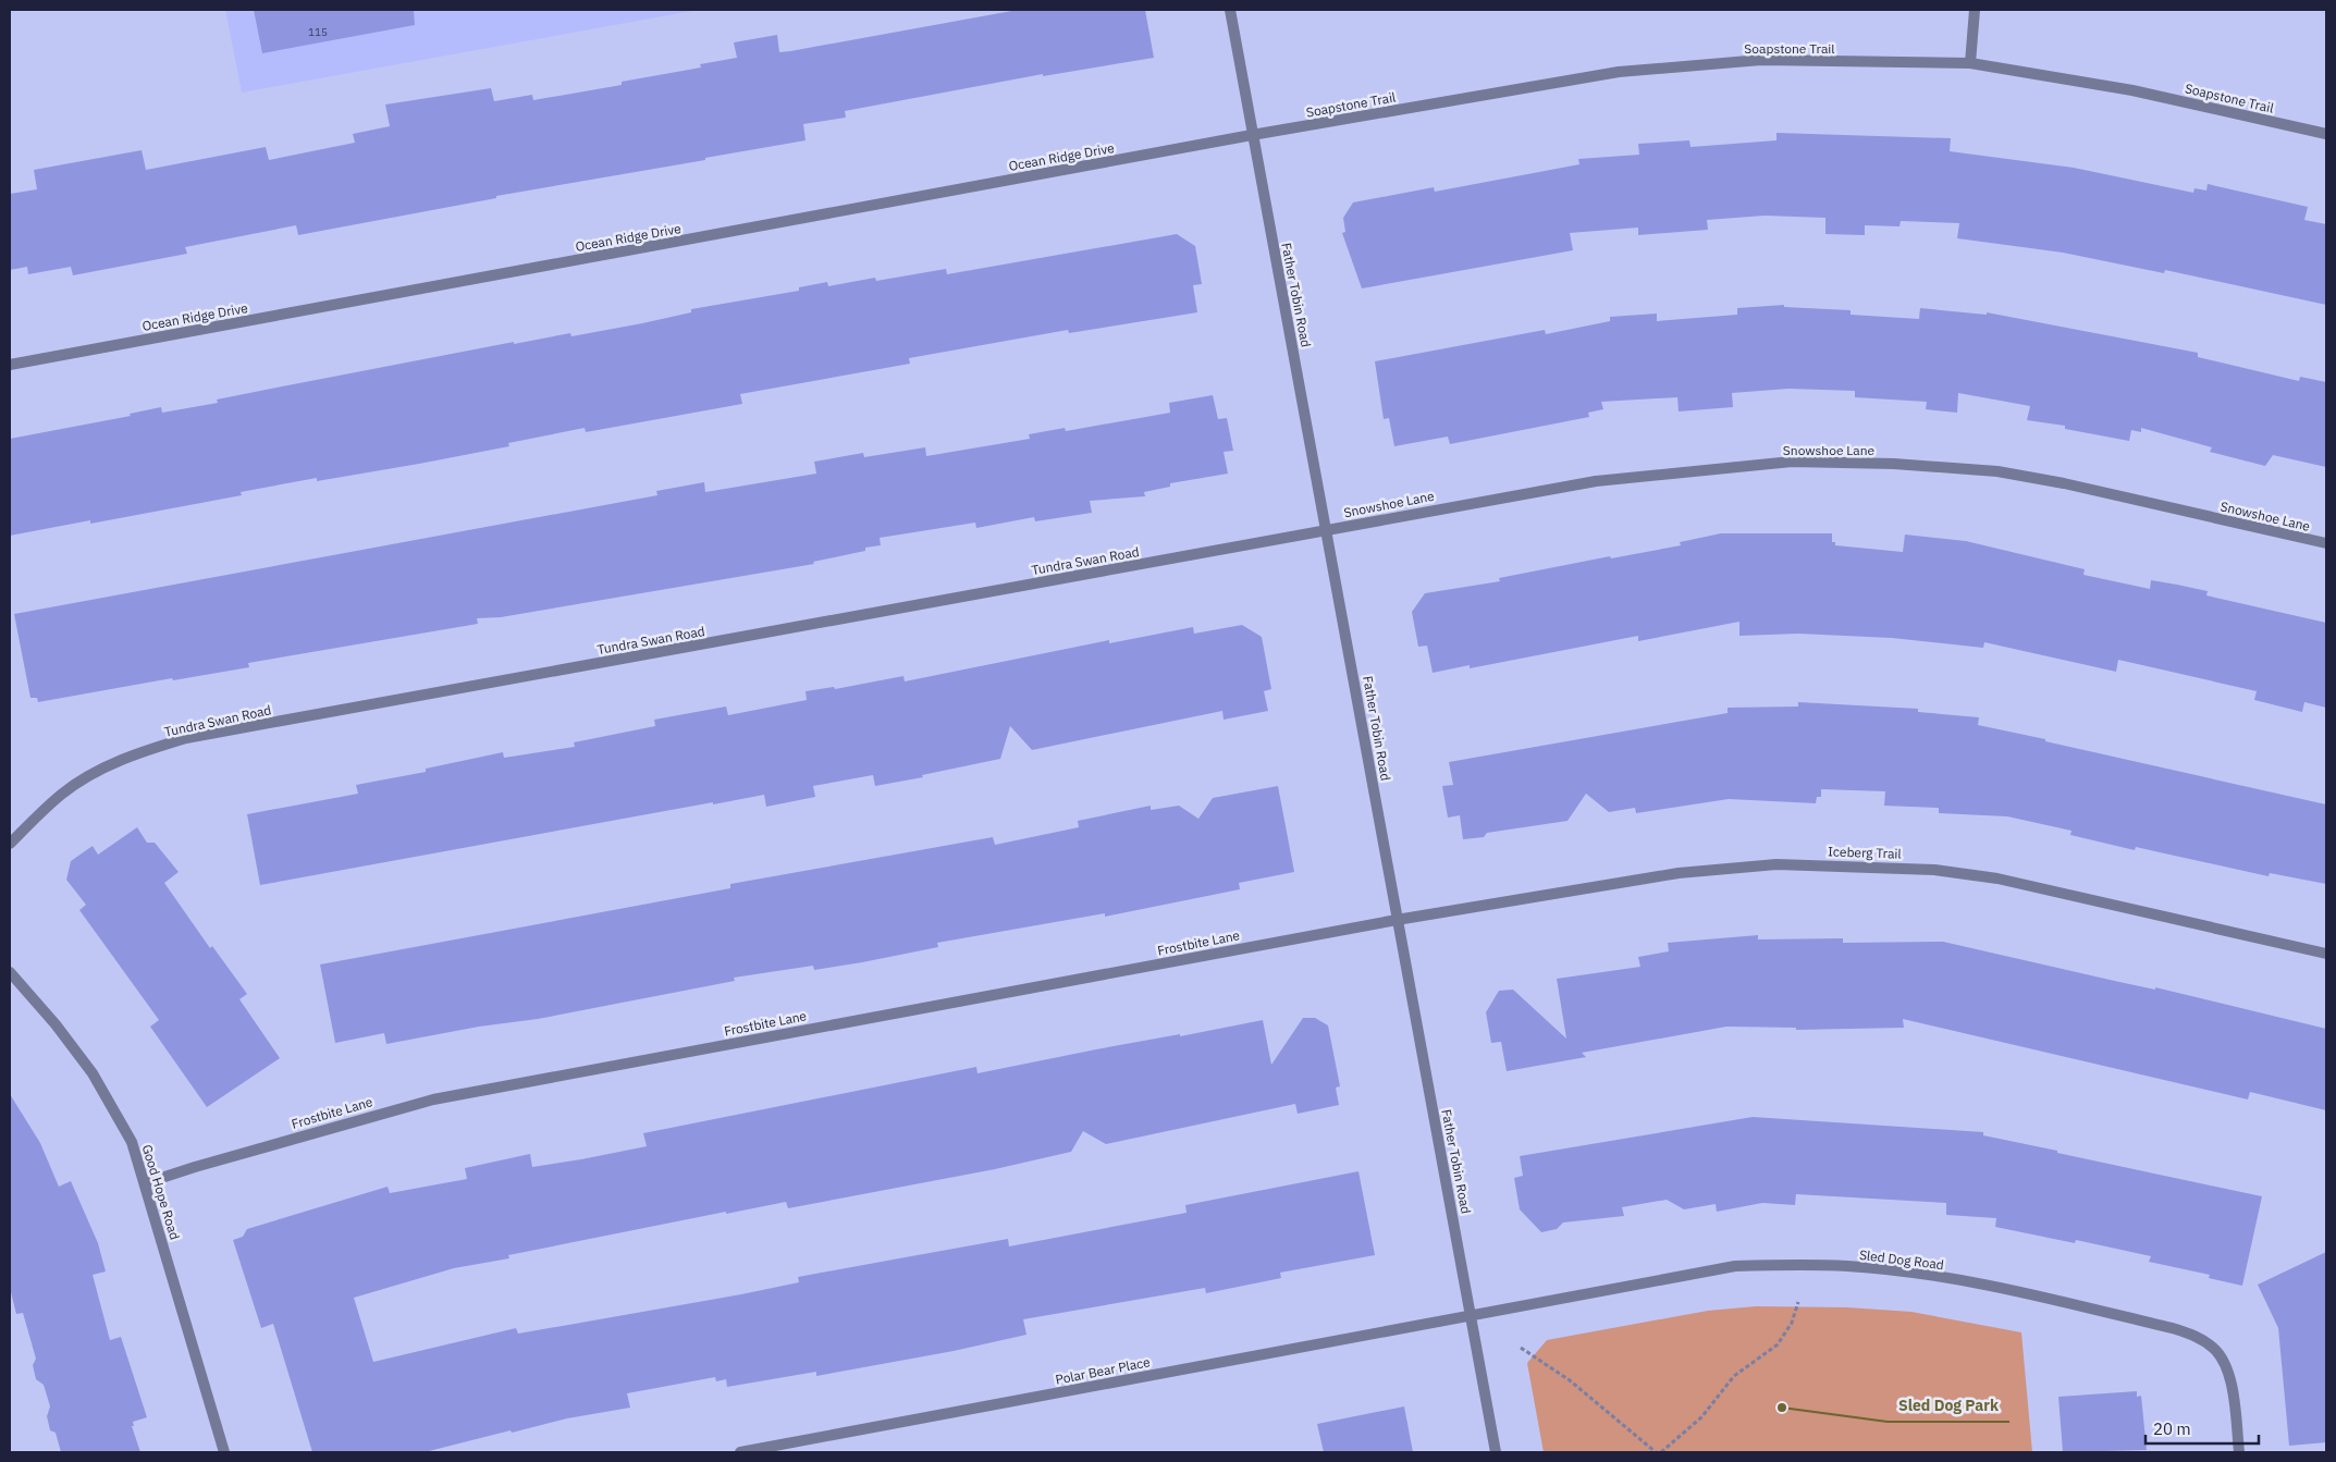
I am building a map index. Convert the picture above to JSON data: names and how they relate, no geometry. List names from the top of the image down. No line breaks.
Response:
{"streets":{"street":["Soapstone Trail","Ocean Ridge Drive","Father Tobin Road","Snowshoe Lane","Tundra Swan Road","Iceberg Trail","Frostbite Lane","Good Hope Road","Sled Dog Road","Polar Bear Place"]},"crossings":[["Soapstone Trail","Ocean Ridge Drive"],["Soapstone Trail","Father Tobin Road"],["Ocean Ridge Drive","Father Tobin Road"],["Father Tobin Road","Snowshoe Lane"],["Father Tobin Road","Tundra Swan Road"],["Father Tobin Road","Iceberg Trail"],["Father Tobin Road","Frostbite Lane"],["Father Tobin Road","Sled Dog Road"],["Father Tobin Road","Polar Bear Place"],["Snowshoe Lane","Tundra Swan Road"],["Iceberg Trail","Frostbite Lane"],["Frostbite Lane","Good Hope Road"],["Sled Dog Road","Polar Bear Place"]],"places":["Sled Dog Park"],"house_numbers":["115"],"scale_bar":"20 m"}
